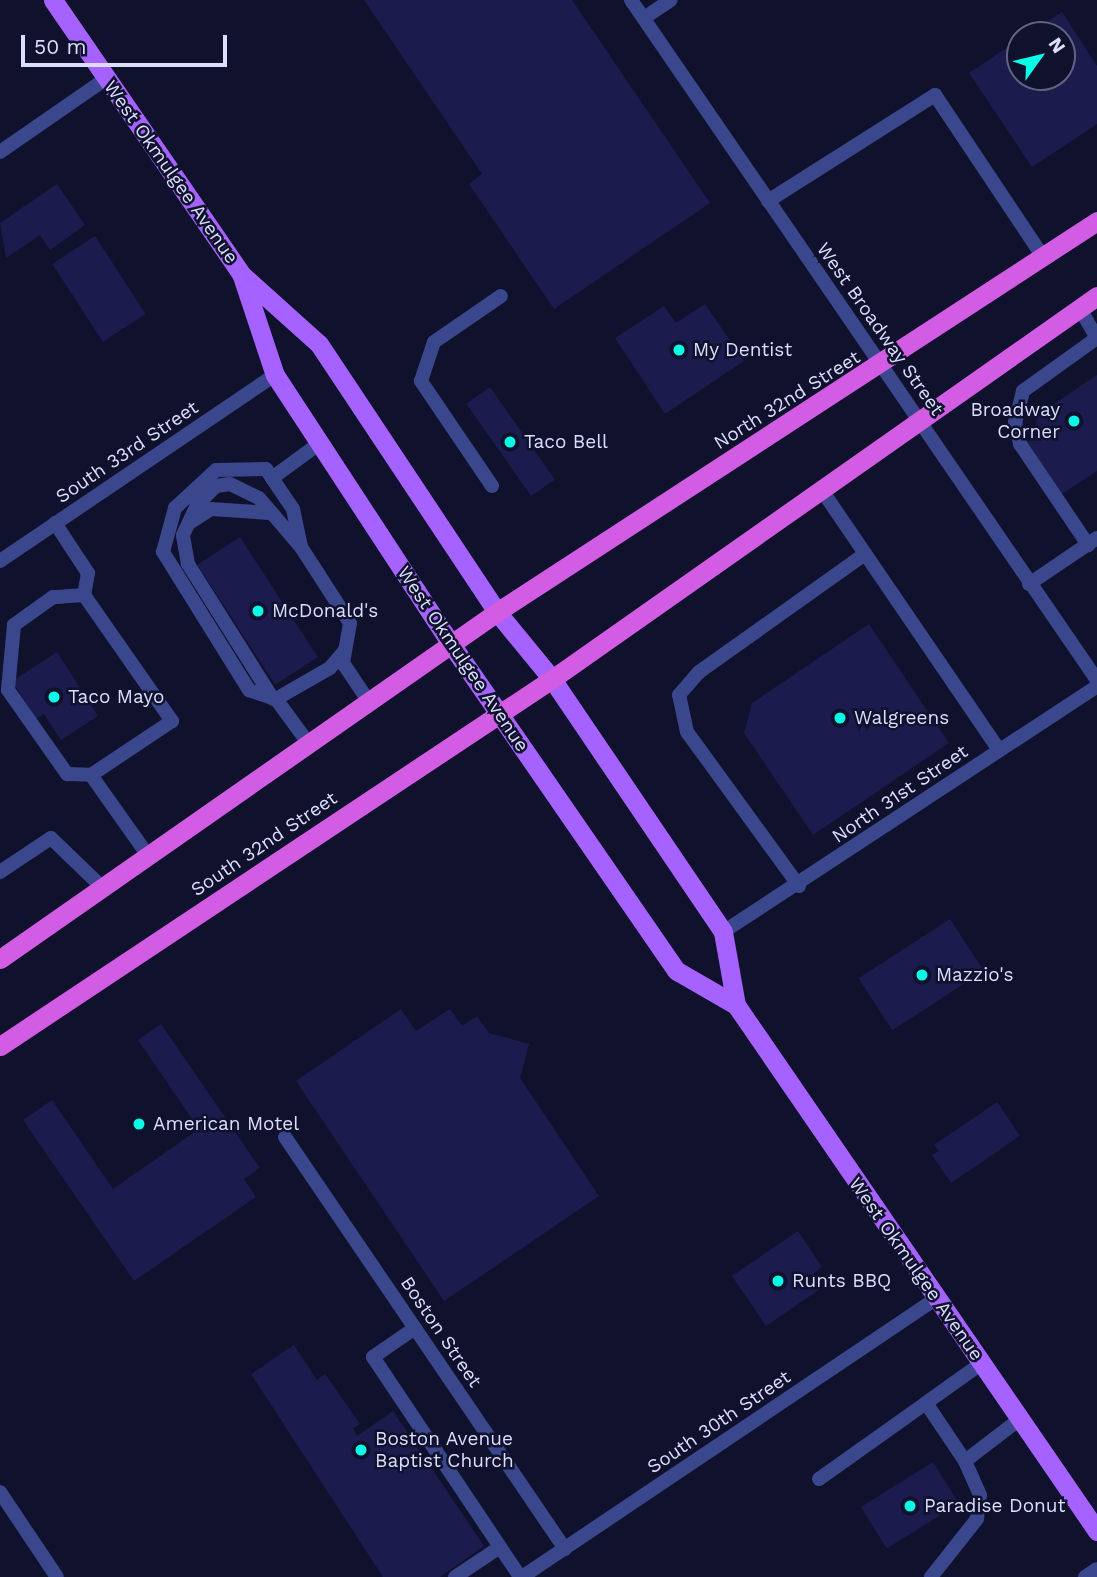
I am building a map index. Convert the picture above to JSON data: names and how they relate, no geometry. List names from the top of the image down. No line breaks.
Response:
{"streets":{"highway":["North 32nd Street","South 32nd Street"],"main road":["West Okmulgee Avenue"],"street":["West Broadway Street","South 33rd Street","North 31st Street","Boston Street","South 30th Street"]},"crossings":[["West Okmulgee Avenue","North 32nd Street"],["West Okmulgee Avenue","South 33rd Street"],["West Okmulgee Avenue","North 31st Street"],["West Okmulgee Avenue","South 32nd Street"],["West Okmulgee Avenue","South 30th Street"],["West Broadway Street","North 32nd Street"],["Boston Street","South 30th Street"]],"places":["My Dentist","Broadway Corner","Taco Bell","McDonald's","Taco Mayo","Walgreens","Mazzio's","American Motel","Runts BBQ","Boston Avenue Baptist Church","Paradise Donut"],"scale_bar":"50 m","north":"top right"}
